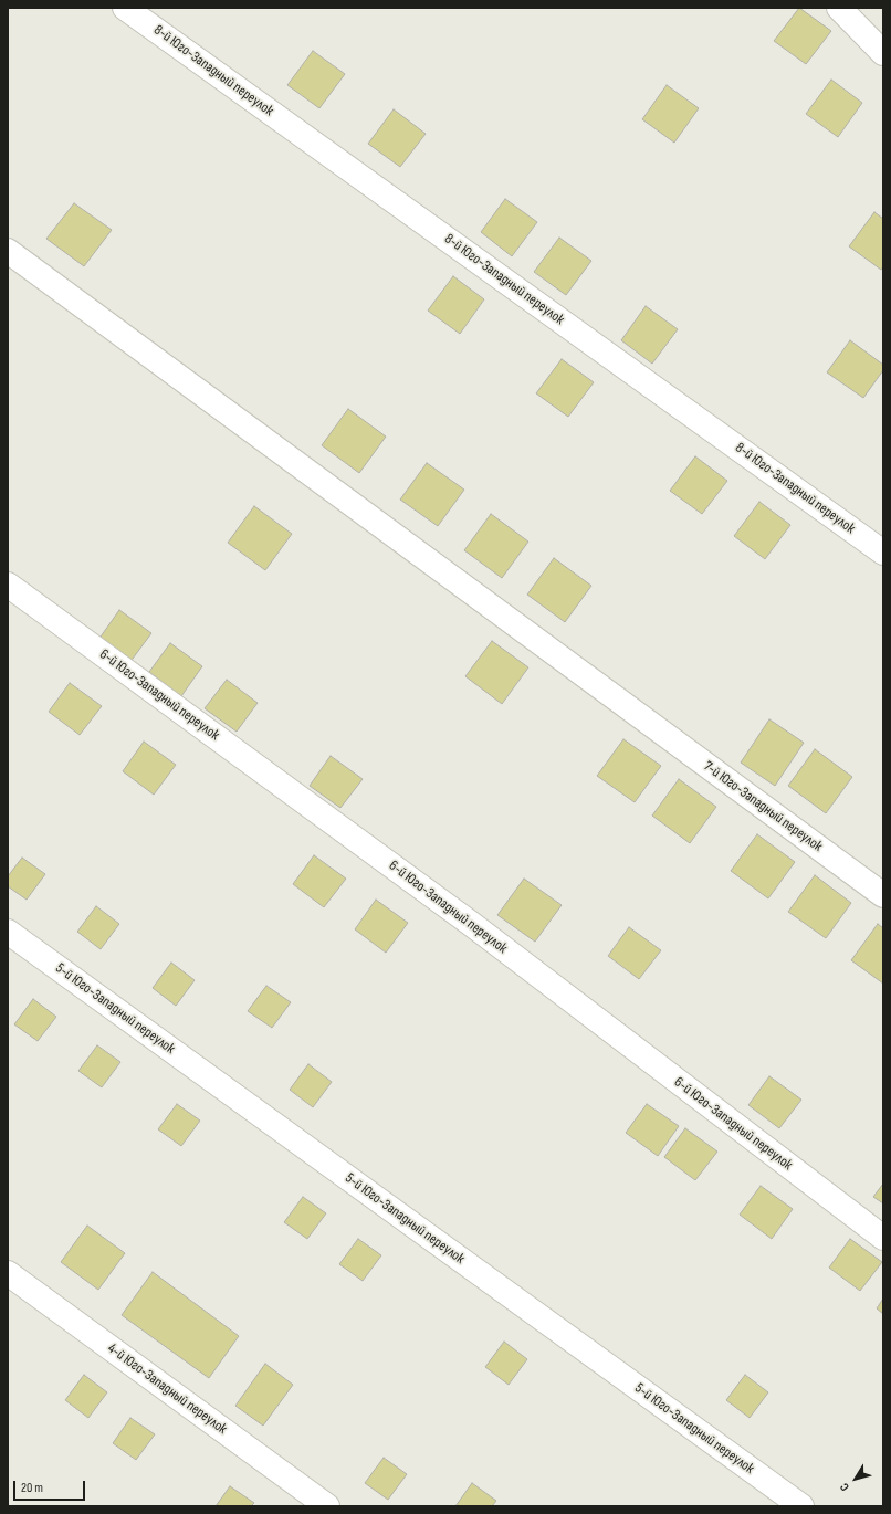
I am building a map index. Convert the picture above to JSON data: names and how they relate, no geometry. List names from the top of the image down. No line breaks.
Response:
{"streets":{"street":["8-й Юго-Западный переулок","6-й Юго-Западный переулок","7-й Юго-Западный переулок","5-й Юго-Западный переулок","4-й Юго-Западный переулок"]},"scale_bar":"20 m","north":"bottom left"}
